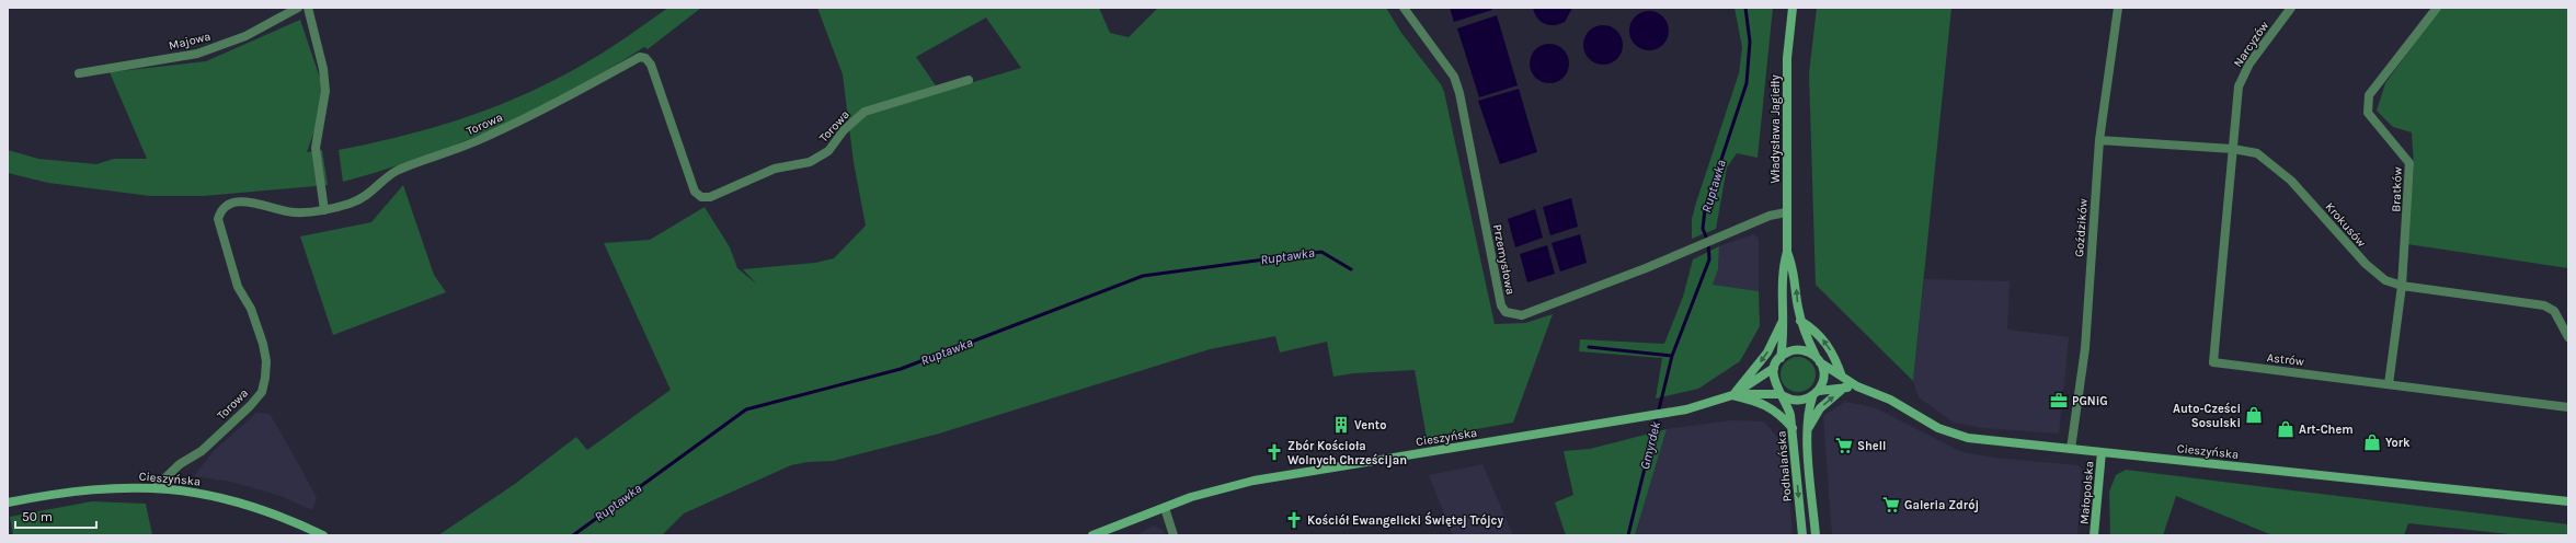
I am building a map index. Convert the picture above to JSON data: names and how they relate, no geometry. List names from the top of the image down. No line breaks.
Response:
{"streets":{"main road":["Władysława Jagiełły","Cieszyńska","Podhalańska","Małopolska"],"street":["Majowa","Narcyzów","Torowa","Bratków","Krokusów","Goździków","Przemysłowa","Astrów"]},"crossings":[["Narcyzów","Krokusów"],["Narcyzów","Astrów"],["Torowa","Cieszyńska"],["Władysława Jagiełły","Przemysłowa"],["Władysława Jagiełły","Cieszyńska"],["Władysława Jagiełły","Podhalańska"],["Bratków","Krokusów"],["Bratków","Astrów"],["Krokusów","Goździków"],["Krokusów","Astrów"],["Goździków","Cieszyńska"],["Cieszyńska","Podhalańska"],["Cieszyńska","Małopolska"]],"water":["Ruptawka","Gmyrdek"],"places":{"office":["PGNiG"],"shop":["Auto-Cześci Sosulski","Art-Chem","York"],"building":["Vento"],"supermarket":["Shell","Galeria Zdrój"],"church":["Zbór Kościoła Wolnych Chrześcijan","Kościół Ewangelicki Świętej Trójcy"]},"scale_bar":"50 m"}
